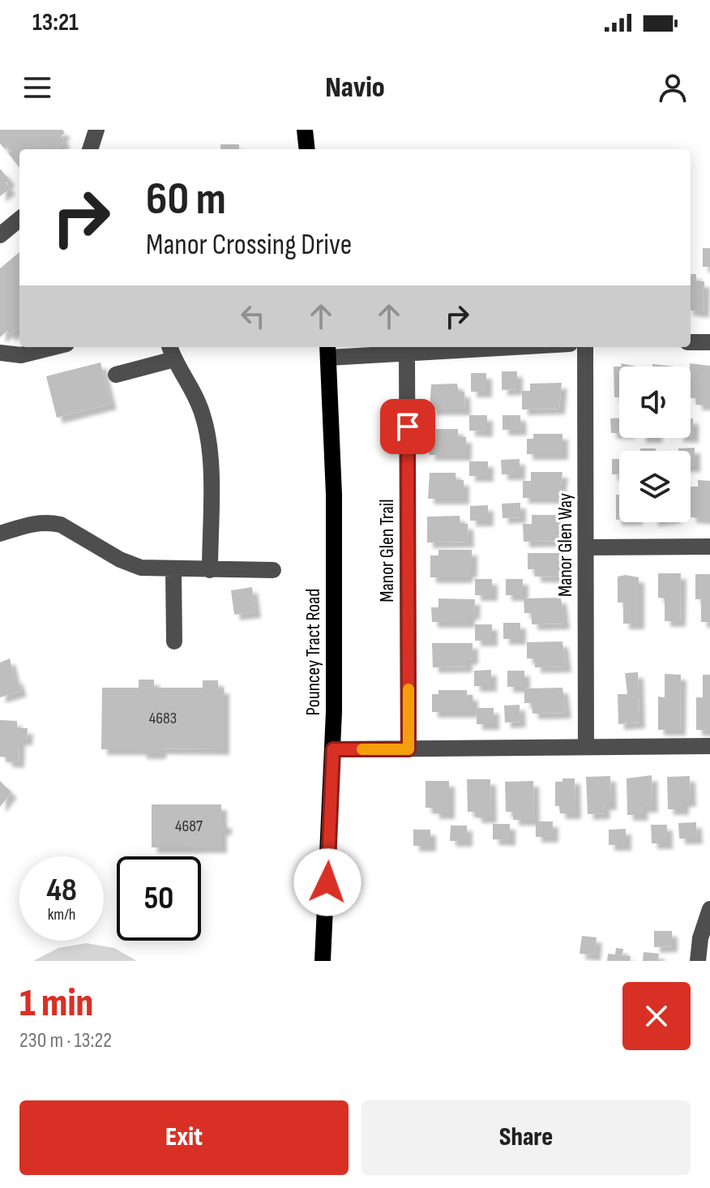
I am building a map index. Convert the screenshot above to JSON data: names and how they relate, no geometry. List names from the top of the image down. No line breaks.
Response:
{"streets":{"main road":["Pouncey Tract Road"],"street":["Manor Glen Way","Manor Glen Trail"]},"house_numbers":["4683","4687"],"page":{"status":"13:21","header":"Navio","turn":["60 m","Manor Crossing Drive"],"speed":"48 km/h","limit":"50","heading":["1 min","230 m · 13:22"],"buttons":["Exit","Share"]}}
